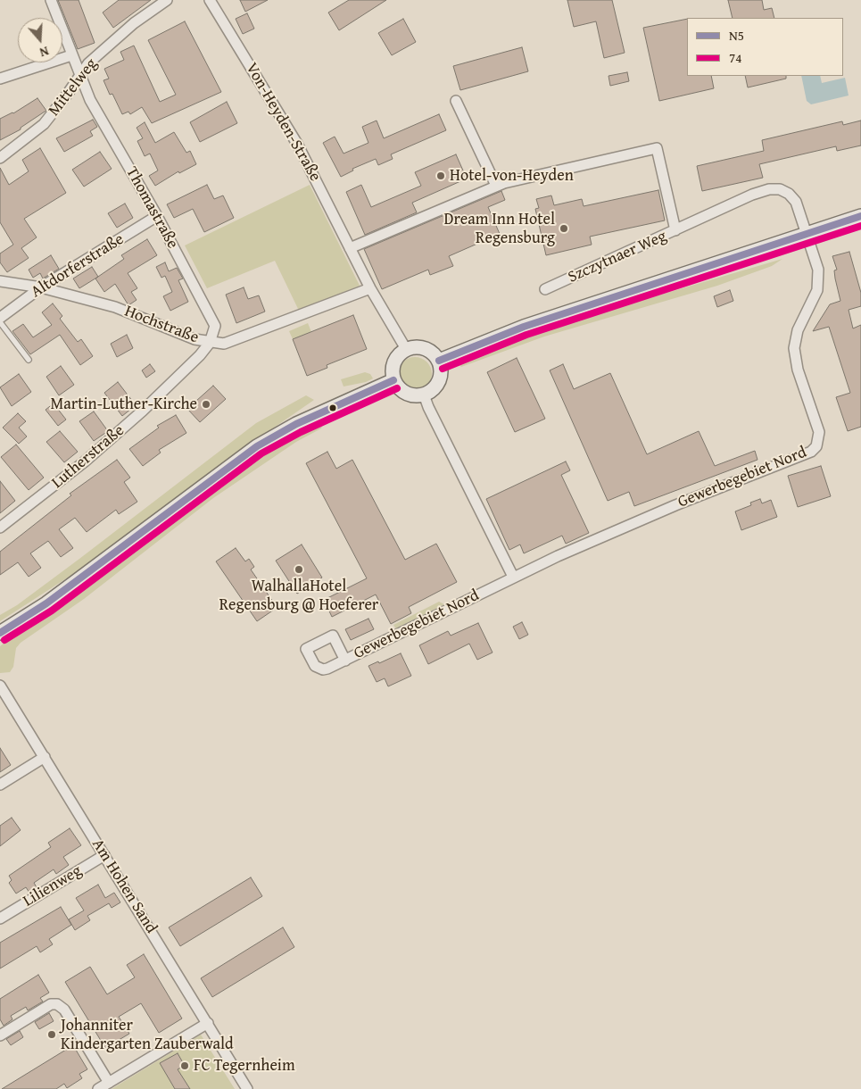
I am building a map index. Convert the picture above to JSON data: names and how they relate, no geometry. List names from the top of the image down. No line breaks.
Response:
{"streets":{"street":["Mittelweg","Von-Heyden-Straße","Thomastraße","Szczytnaer Weg","Altdorferstraße","Hochstraße","Lutherstraße","Gewerbegebiet Nord","Lilienweg","Am Hohen Sand"]},"crossings":[["Mittelweg","Thomastraße"],["Von-Heyden-Straße","Hochstraße"],["Thomastraße","Altdorferstraße"],["Thomastraße","Hochstraße"],["Thomastraße","Lutherstraße"],["Szczytnaer Weg","Gewerbegebiet Nord"],["Altdorferstraße","Hochstraße"],["Hochstraße","Lutherstraße"],["Lilienweg","Am Hohen Sand"]],"places":["Hotel-von-Heyden","Dream Inn Hotel Regensburg","Martin-Luther-Kirche","WalhallaHotel Regensburg @ Hoeferer","Johanniter Kindergarten Zauberwald","FC Tegernheim"],"lines":["transit line N5","transit line 74"],"legend":["N5","74"],"north":"bottom"}
